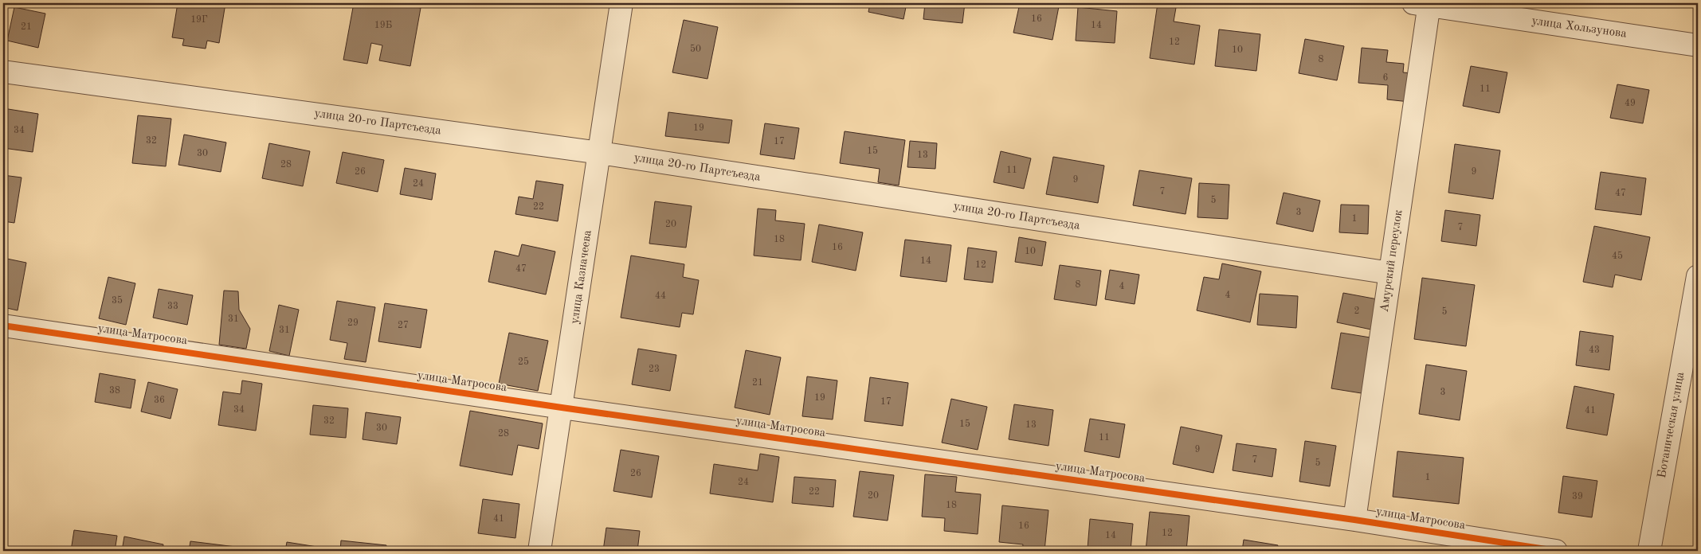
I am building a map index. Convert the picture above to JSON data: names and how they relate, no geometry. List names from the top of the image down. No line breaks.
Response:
{"streets":{"street":["улица Хользунова","улица 20-го Партсъезда","Амурский переулок","улица Казначеева","улица Матросова","Ботаническая улица"]},"crossings":[["улица Хользунова","Амурский переулок"],["улица 20-го Партсъезда","Амурский переулок"],["улица 20-го Партсъезда","улица Казначеева"],["Амурский переулок","улица Матросова"],["улица Казначеева","улица Матросова"]],"house_numbers":["16","19Г","19Б","14","21","12","50","10","8","6","11","49","19","34","32","17","15","30","13","28","11","26","9","9","24","7","47","5","22","3","1","20","7","18","16","10","45","14","12","47","8","4","4","44","35","33","2","5","31","29","27","31","43","25","23","21","38","3","19","36","17","34","41","32","15","13","30","28","11","9","7","5","26","1","24","22","20","39","18","41","16","12","14"]}
